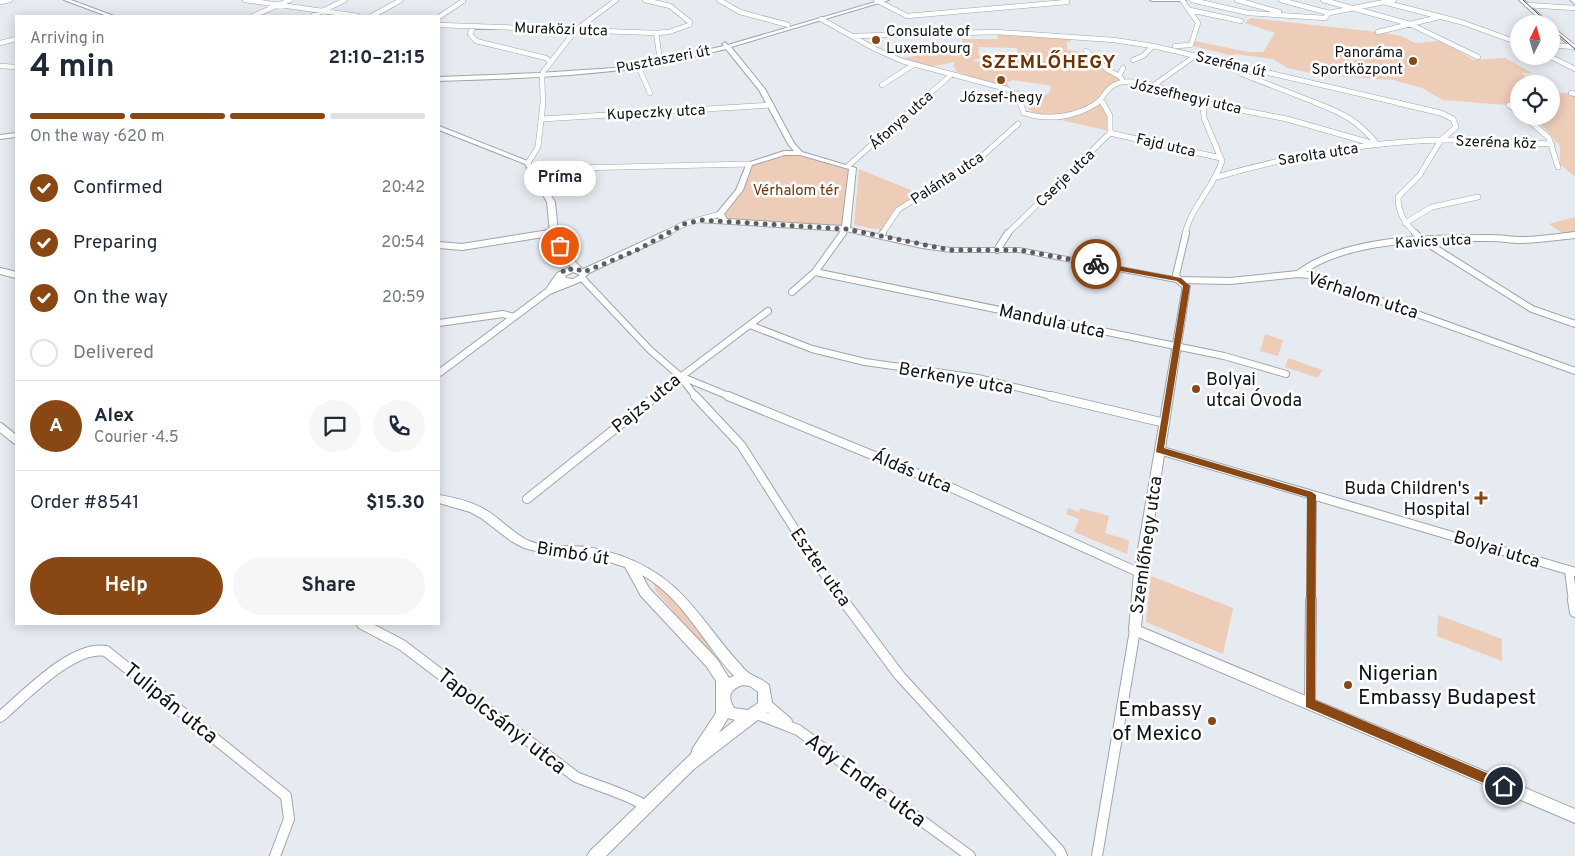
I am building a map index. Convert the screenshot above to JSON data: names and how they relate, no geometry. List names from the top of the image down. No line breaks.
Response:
{"streets":{"street":["Muraközi utca","Pusztaszeri út","Szeréna út","Józsefhegyi utca","Kupeczky utca","Áfonya utca","Szeréna köz","Fajd utca","Sarolta utca","Palánta utca","Cserje utca","Kavics utca","Vérhalom utca","Mandula utca","Berkenye utca","Pajzs utca","Áldás utca","Szemlőhegy utca","Bolyai utca","Bimbó út","Eszter utca","Tulipán utca","Tapolcsányi utca","Ady Endre utca"]},"crossings":[["Pusztaszeri út","Józsefhegyi utca"],["Szeréna út","Józsefhegyi utca"],["Szeréna út","Szeréna köz"],["Szeréna út","Sarolta utca"],["Szeréna út","Kavics utca"],["Józsefhegyi utca","Áfonya utca"],["Józsefhegyi utca","Sarolta utca"],["Szeréna köz","Sarolta utca"],["Fajd utca","Cserje utca"],["Fajd utca","Szemlőhegy utca"],["Sarolta utca","Szemlőhegy utca"],["Palánta utca","Vérhalom utca"],["Cserje utca","Vérhalom utca"],["Kavics utca","Vérhalom utca"],["Vérhalom utca","Szemlőhegy utca"],["Mandula utca","Szemlőhegy utca"],["Berkenye utca","Pajzs utca"],["Berkenye utca","Szemlőhegy utca"],["Pajzs utca","Áldás utca"],["Pajzs utca","Eszter utca"],["Áldás utca","Szemlőhegy utca"],["Áldás utca","Eszter utca"],["Szemlőhegy utca","Bolyai utca"],["Bimbó út","Ady Endre utca"]],"districts":["SZEMLŐHEGY"],"parks":["Vérhalom tér"],"places":{"other":["Consulate of Luxembourg","Panoráma Sportközpont","József-hegy","Príma","Bolyai utcai Óvoda","Nigerian Embassy Budapest","Embassy of Mexico"],"health":["Buda Children's Hospital"]},"north":"top","page":{"heading":["4 min","Arriving in","21:10–21:15"],"panel":["Alex","Courier · 4.5","Order #8541","$15.30"],"bar":"On the way · 620 m","list":[["Confirmed","20:42"],["Preparing","20:54"],["On the way","20:59"],"Delivered"],"bubble":"Príma","round":"A","buttons":["Help","Share"]}}
